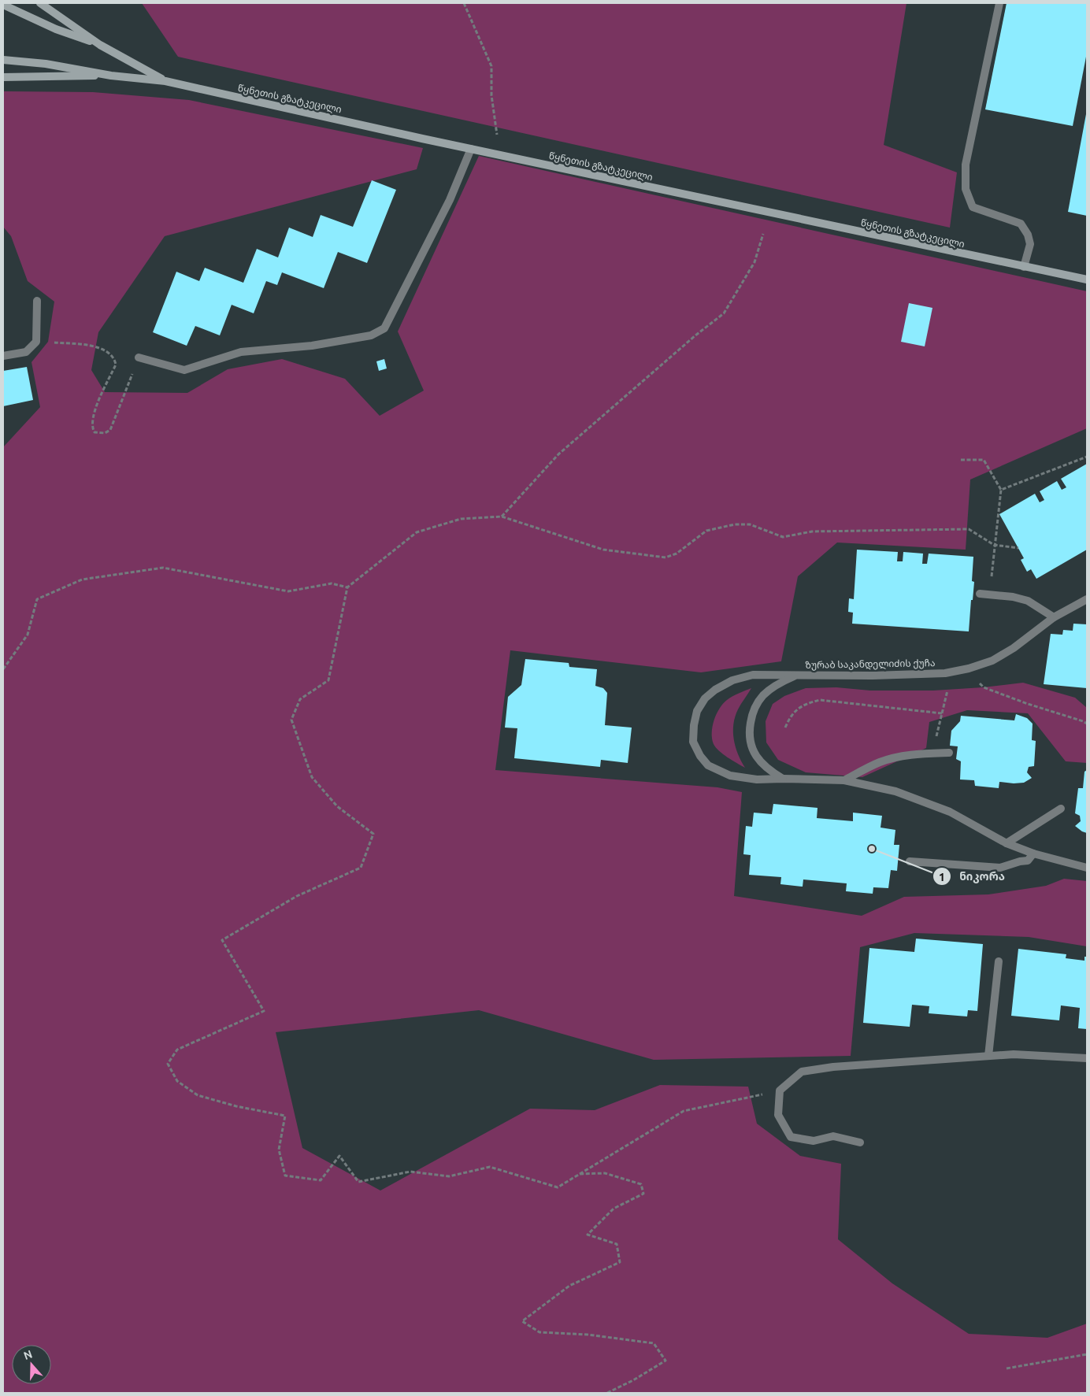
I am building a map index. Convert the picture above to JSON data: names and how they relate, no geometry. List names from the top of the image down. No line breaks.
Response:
{"streets":{"main road":["წყნეთის გზატკეცილი"],"street":["ზურაბ საკანდელიძის ქუჩა"]},"places":["ნიკორა"],"north":"top"}
